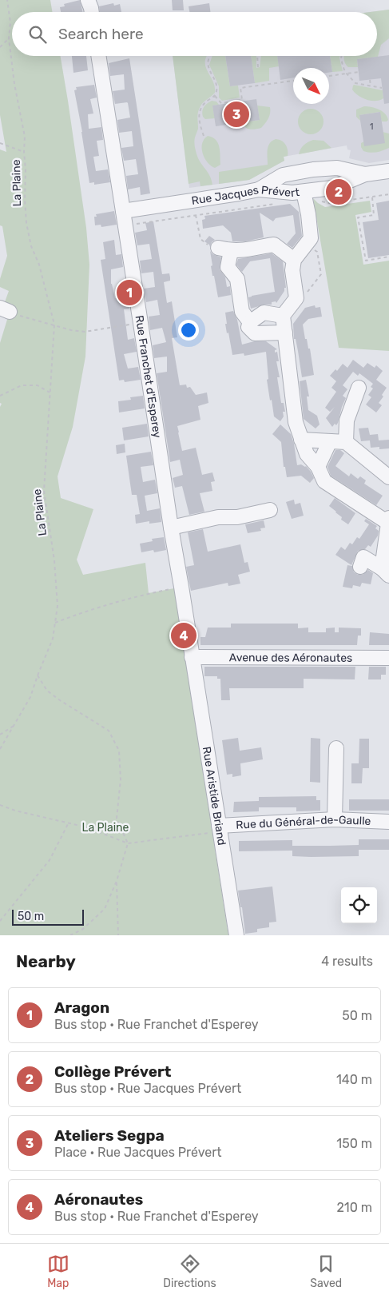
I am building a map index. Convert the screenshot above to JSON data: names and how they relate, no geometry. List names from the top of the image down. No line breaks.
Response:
{"streets":{"street":["Rue Jacques Prévert","Rue Franchet d'Esperey","Avenue des Aéronautes","Rue Aristide Briand","Rue du Général-de-Gaulle"],"path":["La Plaine"]},"crossings":[["Rue Jacques Prévert","Rue Franchet d'Esperey"],["Rue Franchet d'Esperey","Avenue des Aéronautes"],["Rue Franchet d'Esperey","Rue Aristide Briand"],["Avenue des Aéronautes","Rue Aristide Briand"],["Rue Aristide Briand","Rue du Général-de-Gaulle"]],"parks":["La Plaine"],"house_numbers":["1"],"scale_bar":"50 m","north":"bottom right","page":{"search":"Search here","pins":["3","2","1","4"],"scale":"50 m","heading":["Nearby","4 results"],"list":[{"mark":"1","name":"Aragon","note":"Bus stop · Rue Franchet d'Esperey","value":"50 m"},{"mark":"2","name":"Collège Prévert","note":"Bus stop · Rue Jacques Prévert","value":"140 m"},{"mark":"3","name":"Ateliers Segpa","note":"Place · Rue Jacques Prévert","value":"150 m"},{"mark":"4","name":"Aéronautes","note":"Bus stop · Rue Franchet d'Esperey","value":"210 m"}],"nav":["Map","Directions","Saved"]}}
